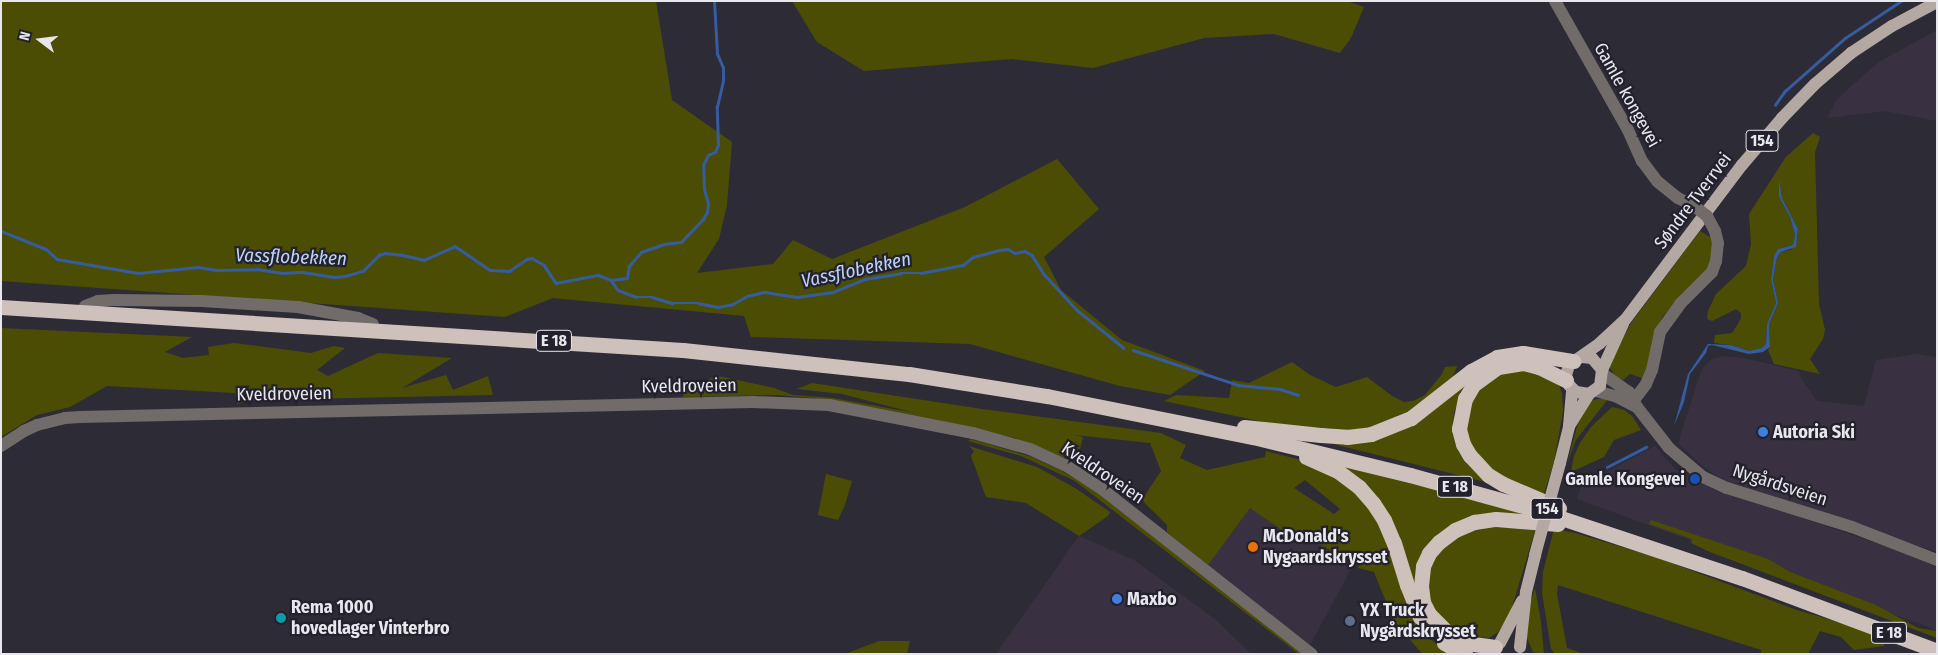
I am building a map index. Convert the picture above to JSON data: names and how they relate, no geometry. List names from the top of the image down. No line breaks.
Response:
{"streets":{"highway":["E 18"],"main road":["154","Søndre Tverrvei"],"street":["Gamle kongevei","Kveldroveien","Nygårdsveien"]},"crossings":[["Gamle kongevei","Nygårdsveien"],["154","Søndre Tverrvei"],["154","E 18"],["154","Nygårdsveien"],["E 18","Nygårdsveien"]],"water":["Vassflobekken"],"places":["Autoria Ski","Gamle Kongevei","McDonald's Nygaardskrysset","Maxbo","Rema 1000 hovedlager Vinterbro","YX Truck Nygårdskrysset"],"north":"left"}
